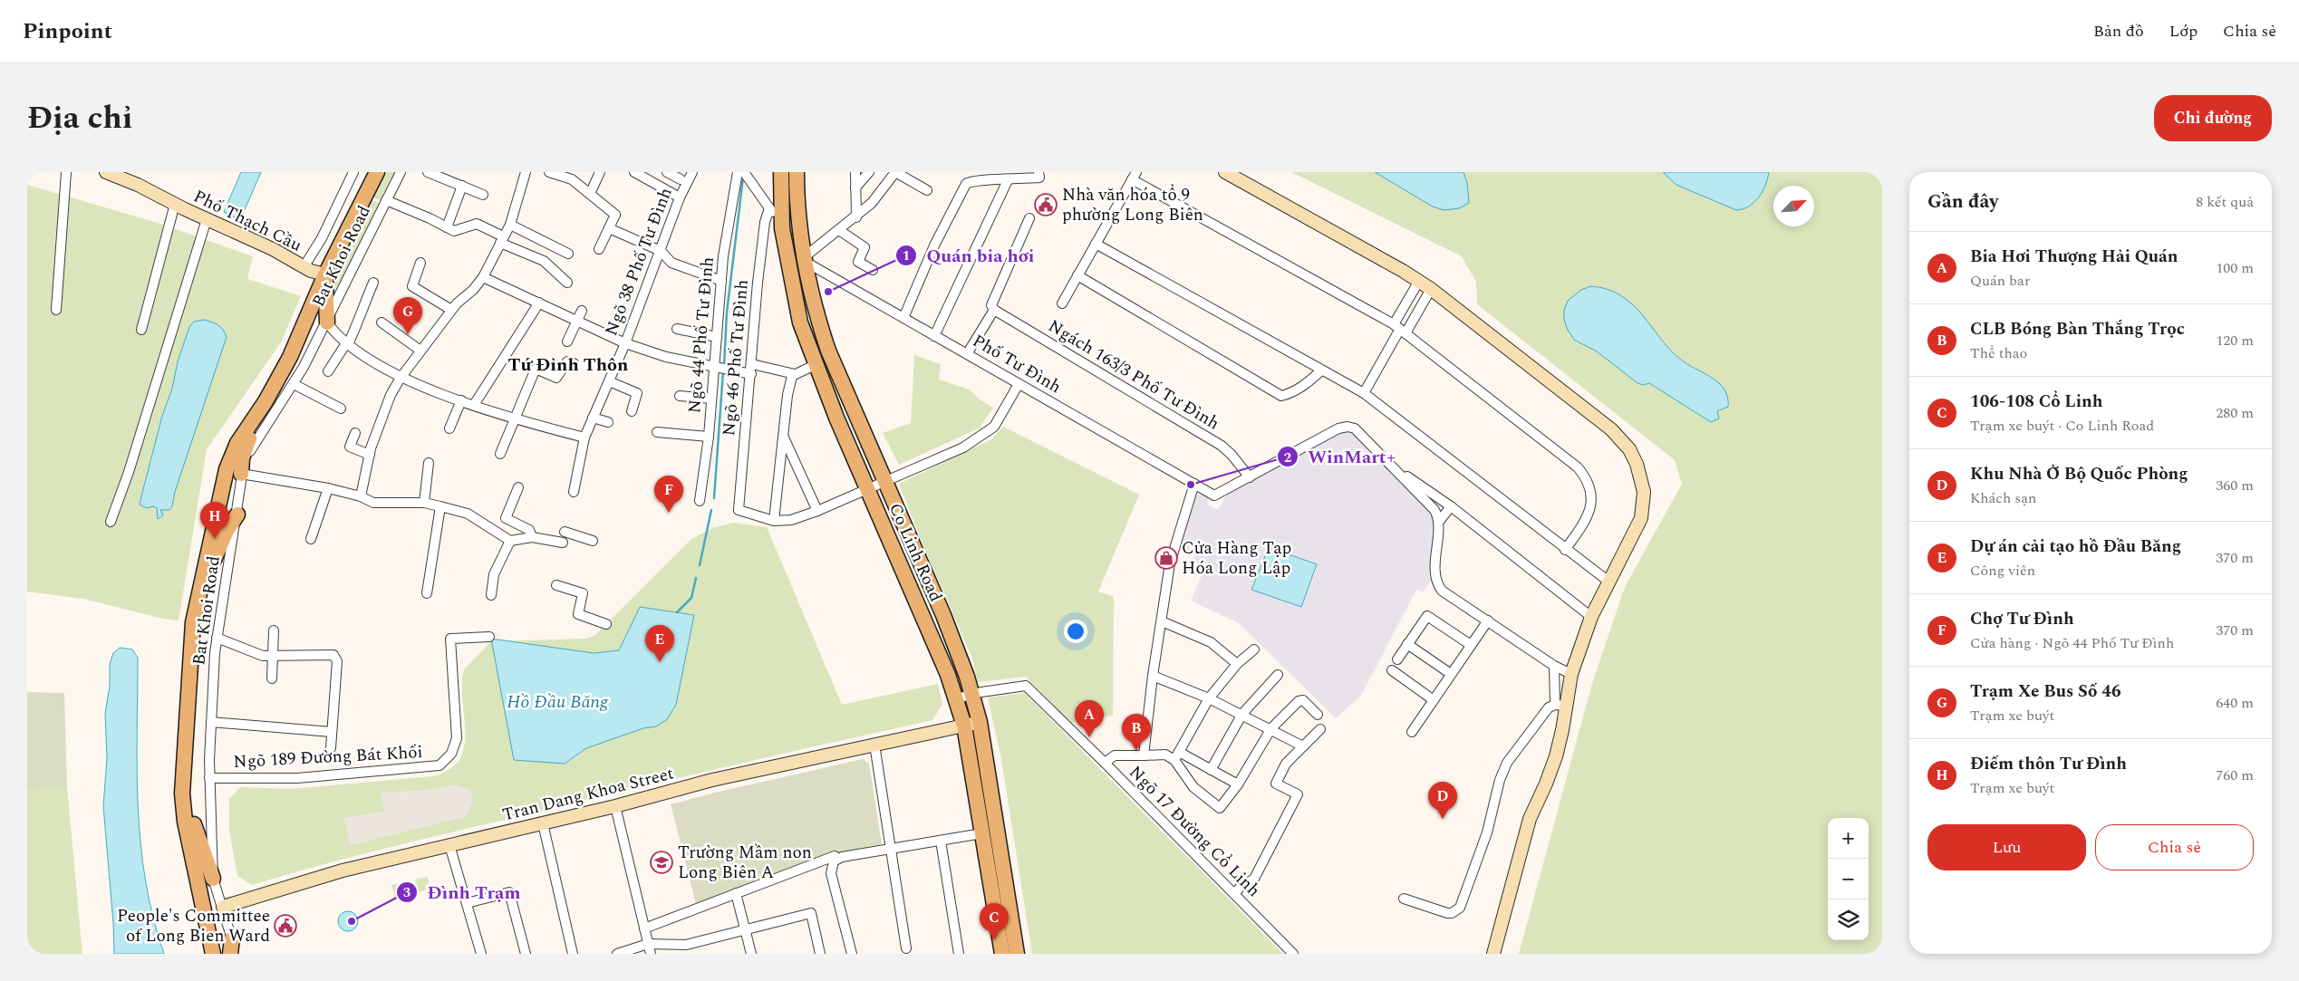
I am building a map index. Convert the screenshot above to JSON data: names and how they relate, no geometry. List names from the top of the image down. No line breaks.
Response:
{"streets":{"main road":["Co Linh Road"],"street":["Phố Thạch Cầu","Bat Khoi Road","Ngõ 38 Phố Tư Đình","Ngõ 44 Phố Tư Đình","Ngõ 46 Phố Tư Đình","Phố Tư Đình","Ngách 163/3 Phố Tư Đình","Ngõ 189 Đường Bát Khối","Tran Dang Khoa Street","Ngõ 17 Đường Cổ Linh"]},"crossings":[["Bat Khoi Road","Ngõ 189 Đường Bát Khối"],["Bat Khoi Road","Tran Dang Khoa Street"],["Phố Tư Đình","Ngách 163/3 Phố Tư Đình"],["Phố Tư Đình","Co Linh Road"],["Co Linh Road","Tran Dang Khoa Street"],["Co Linh Road","Ngõ 17 Đường Cổ Linh"]],"districts":["Tứ Đỉnh Thôn"],"water":["Hồ Đầu Băng"],"places":{"public building":["Nhà văn hóa tổ 9 phường Long Biên","People's Committee of Long Bien Ward"],"other":["Quán bia hơi","WinMart+","Đình Trạm"],"shop":["Cửa Hàng Tạp Hóa Long Lập"],"school or university":["Trường Mầm non Long Biên A"]},"north":"top right","page":{"header":"Pinpoint","nav":["Bản đồ","Lớp","Chia sẻ"],"title":"Địa chỉ","buttons":["Chỉ đường",["Lưu","Chia sẻ"]],"heading":["Gần đây","8 kết quả"],"list":[{"mark":"A","name":"Bia Hơi Thượng Hải Quán","note":"Quán bar","value":"100 m"},{"mark":"B","name":"CLB Bóng Bàn Thắng Trọc","note":"Thể thao","value":"120 m"},{"mark":"C","name":"106-108 Cổ Linh","note":"Trạm xe buýt · Co Linh Road","value":"280 m"},{"mark":"D","name":"Khu Nhà Ở Bộ Quốc Phòng","note":"Khách sạn","value":"360 m"},{"mark":"E","name":"Dự án cải tạo hồ Đầu Băng","note":"Công viên","value":"370 m"},{"mark":"F","name":"Chợ Tư Đình","note":"Cửa hàng · Ngõ 44 Phố Tư Đình","value":"370 m"},{"mark":"G","name":"Trạm Xe Bus Số 46","note":"Trạm xe buýt","value":"640 m"},{"mark":"H","name":"Điếm thôn Tư Đình","note":"Trạm xe buýt","value":"760 m"}],"pins":["G","F","H","E","A","B","D","C"],"map_buttons":["+","−"]}}
